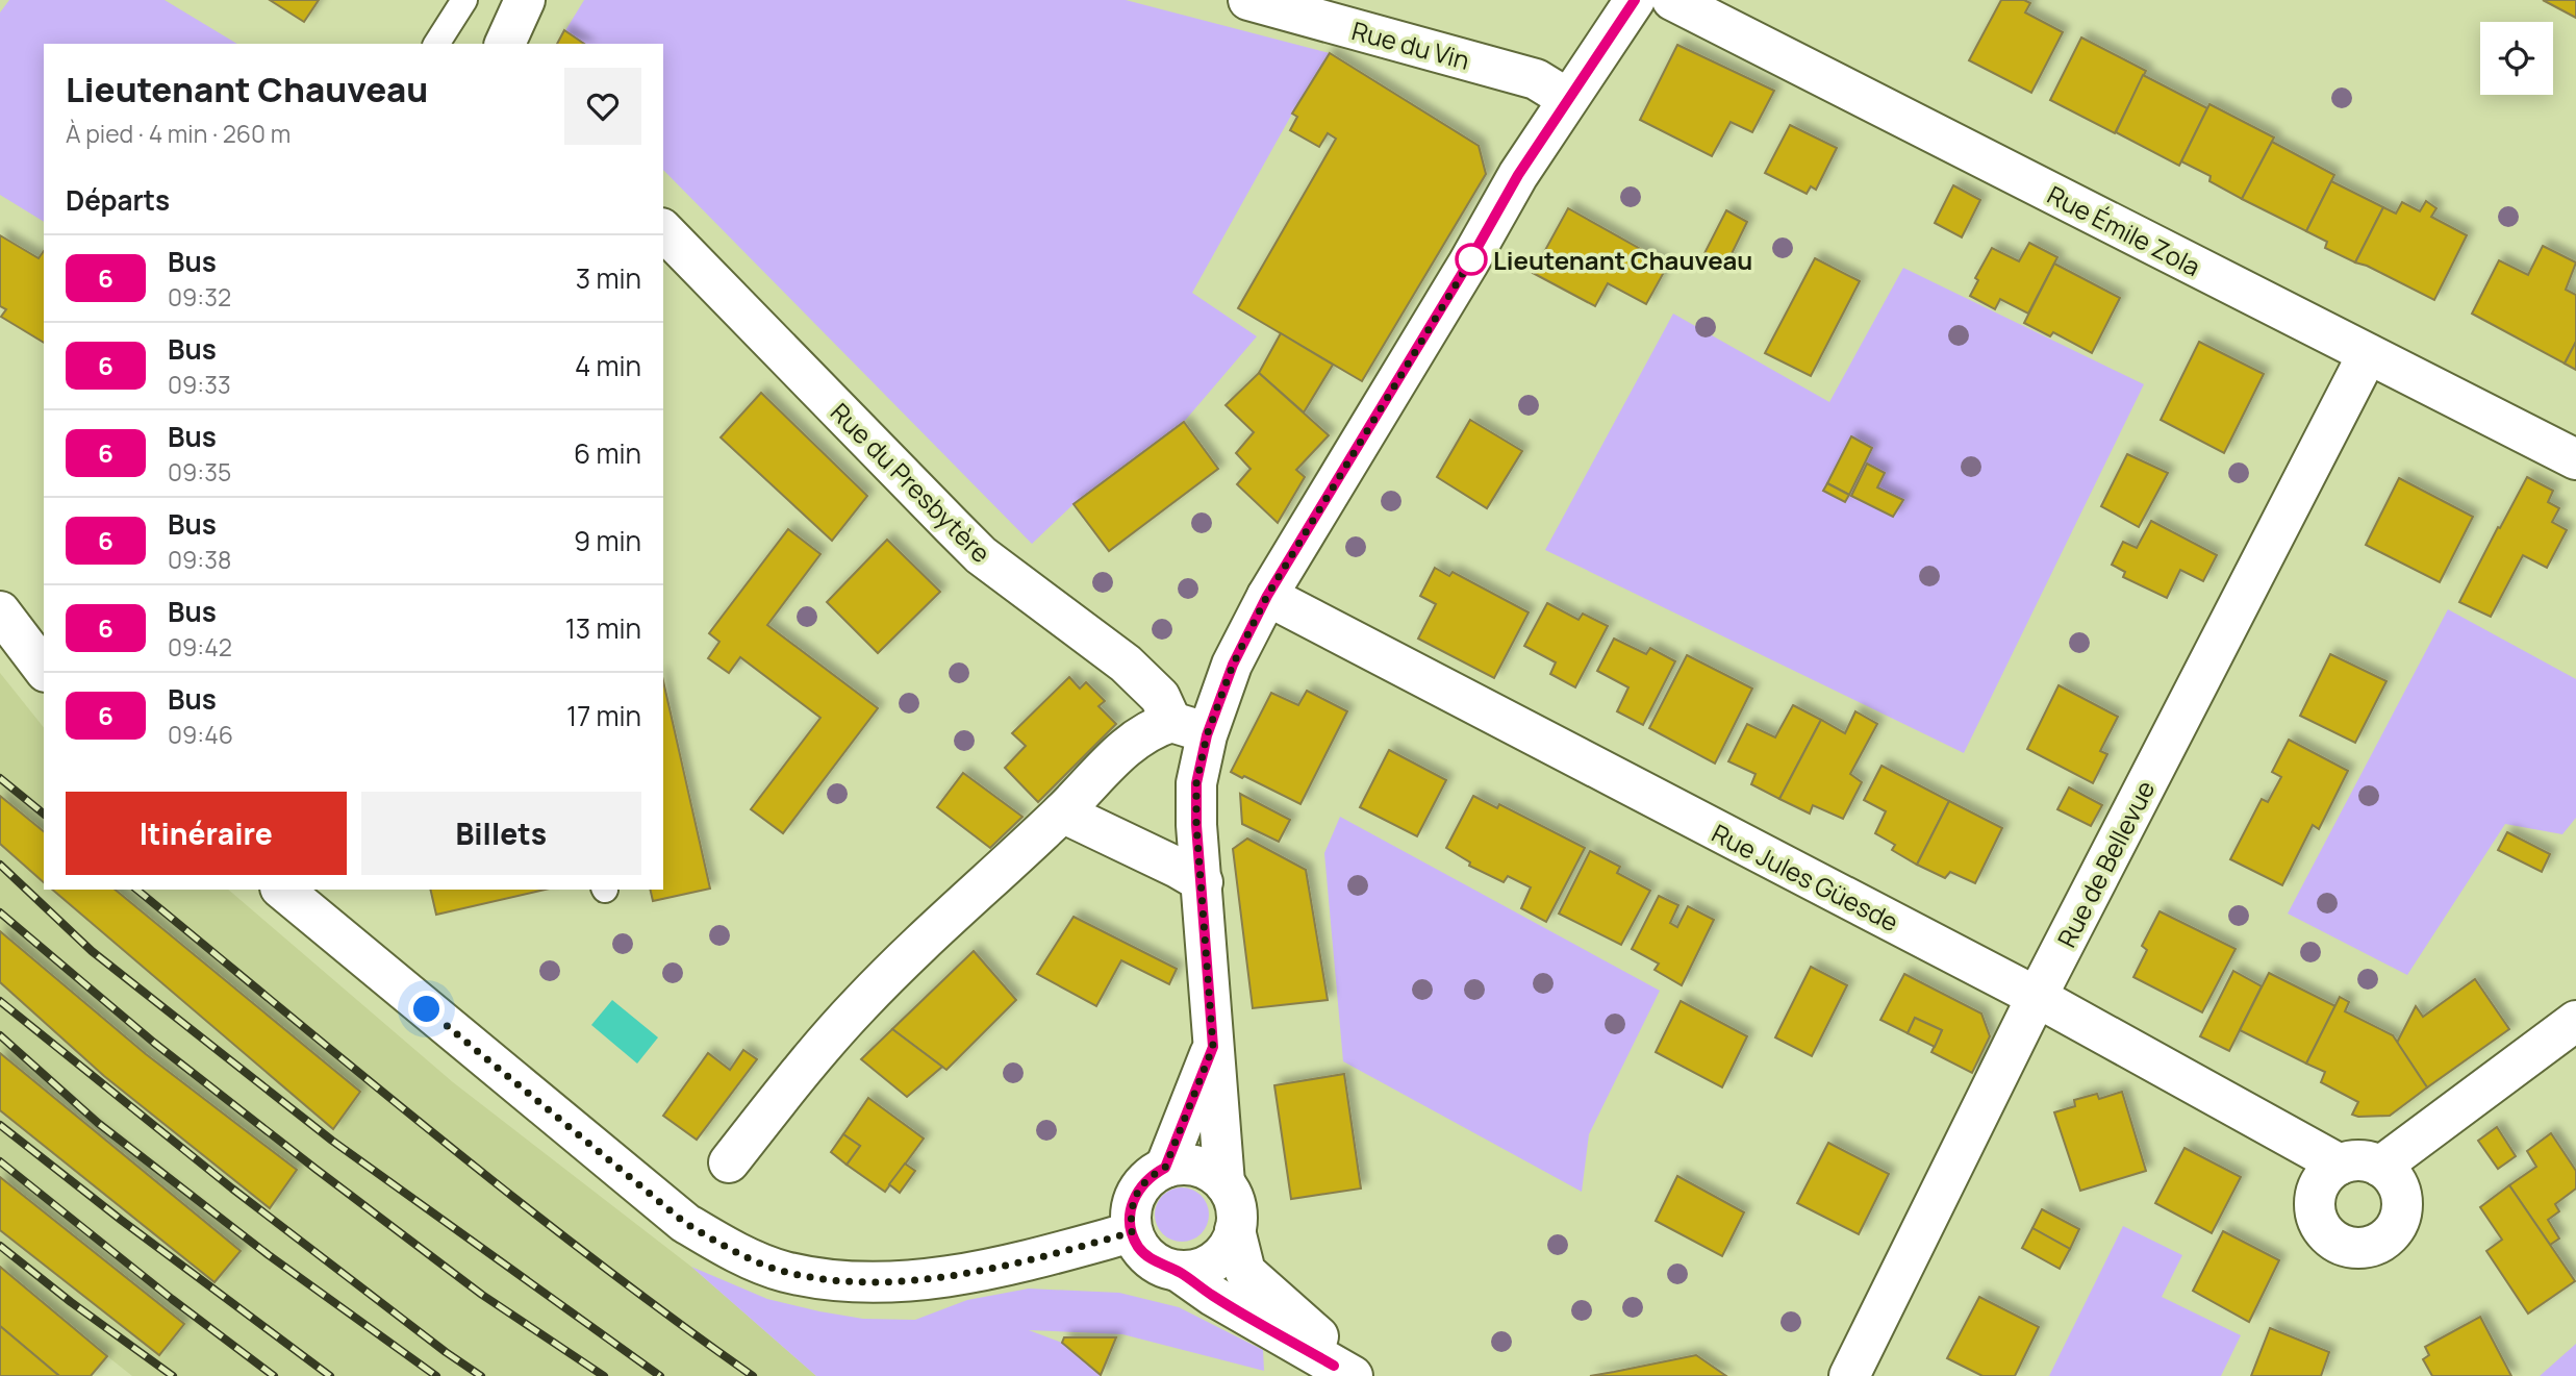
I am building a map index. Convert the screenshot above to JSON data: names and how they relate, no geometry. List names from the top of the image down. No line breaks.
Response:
{"streets":{"street":["Rue du Vin","Rue Émile Zola","Rue du Presbytère","Rue de Bellevue","Rue Jules Güesde"]},"crossings":[["Rue Émile Zola","Rue de Bellevue"],["Rue de Bellevue","Rue Jules Güesde"]],"places":["Lieutenant Chauveau"],"lines":["bus line 6"],"page":{"heading":[["Lieutenant Chauveau","À pied · 4 min · 260 m"],"Départs"],"list":[{"mark":"6","name":"Bus","note":"09:32","value":"3 min"},{"mark":"6","name":"Bus","note":"09:33","value":"4 min"},{"mark":"6","name":"Bus","note":"09:35","value":"6 min"},{"mark":"6","name":"Bus","note":"09:38","value":"9 min"},{"mark":"6","name":"Bus","note":"09:42","value":"13 min"},{"mark":"6","name":"Bus","note":"09:46","value":"17 min"}],"buttons":["Itinéraire","Billets"]}}
